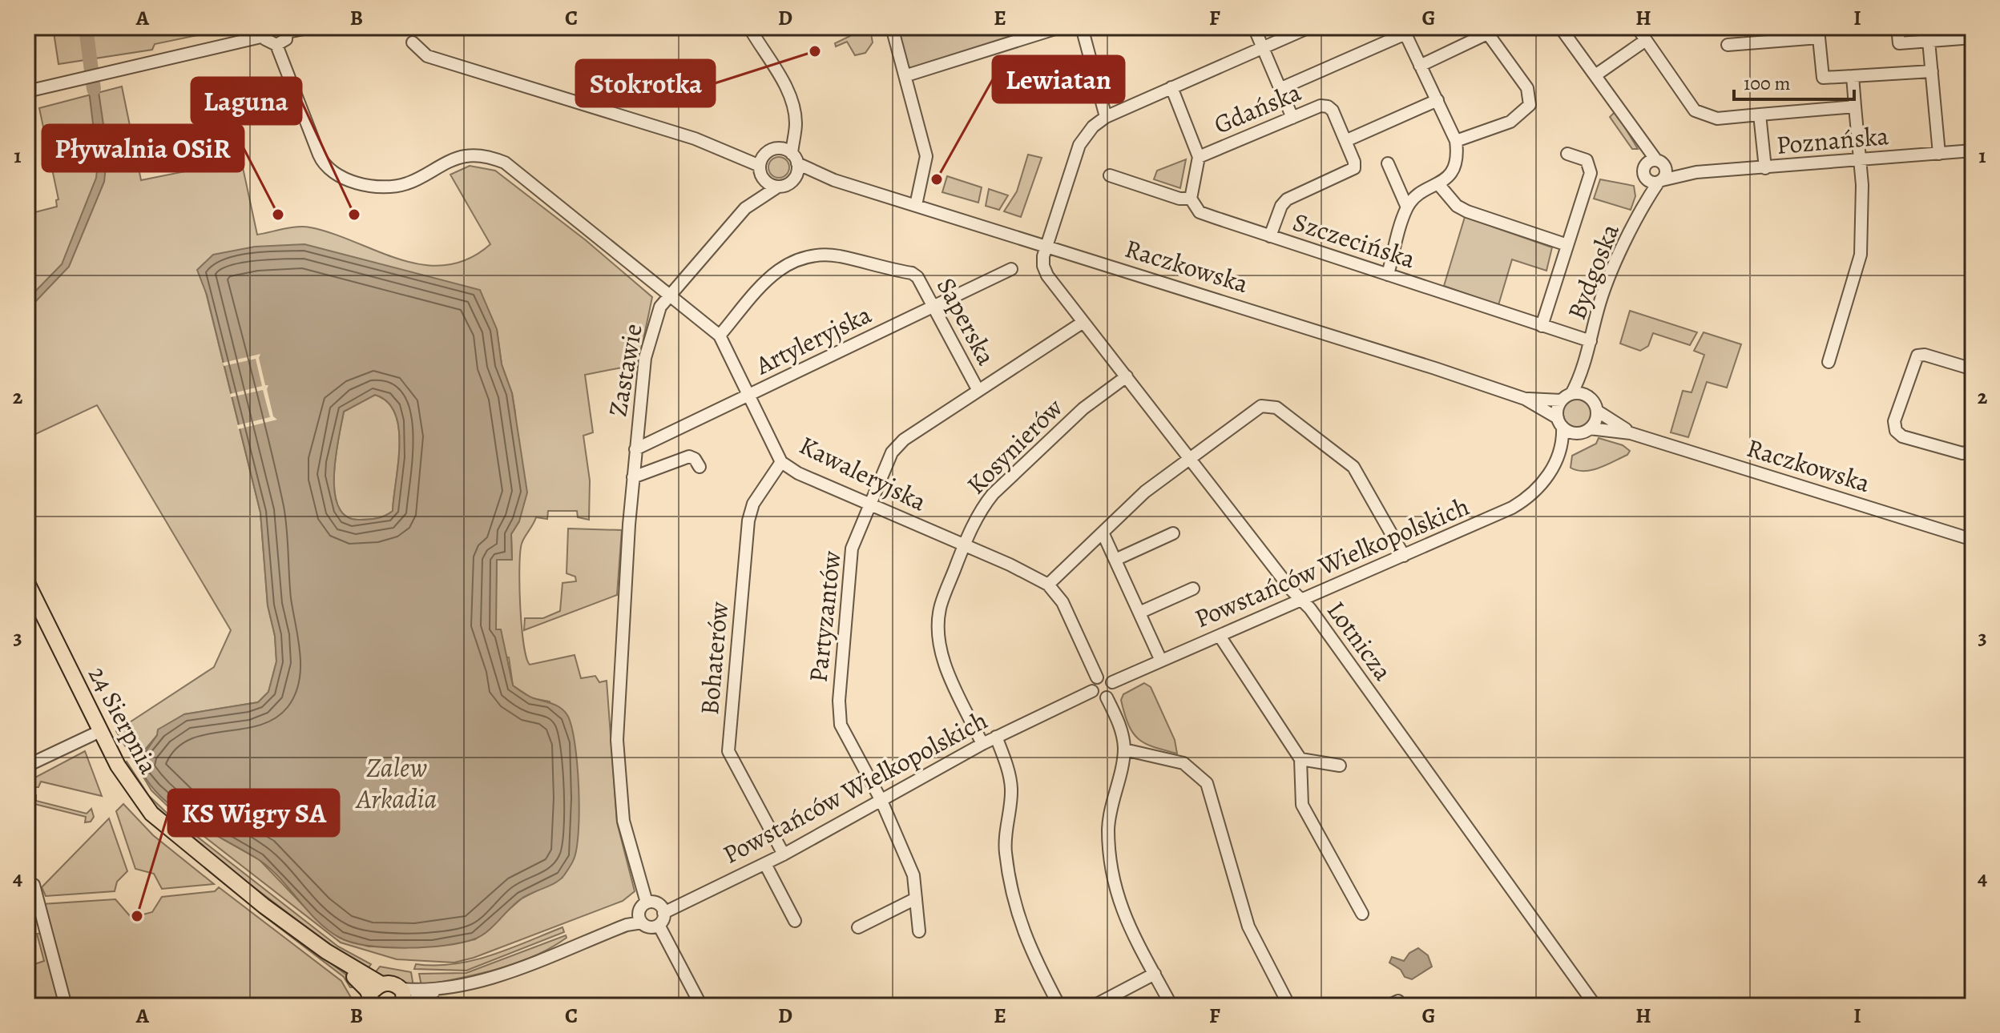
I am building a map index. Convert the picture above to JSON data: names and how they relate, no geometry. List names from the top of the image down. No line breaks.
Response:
{"streets":{"main road":["24 Sierpnia"],"street":["Gdańska","Poznańska","Szczecińska","Raczkowska","Bydgoska","Saperska","Artyleryjska","Zastawie","Kosynierów","Kawaleryjska","Powstańców Wielkopolskich","Partyzantów","Lotnicza","Bohaterów"]},"crossings":[["Poznańska","Bydgoska"],["Szczecińska","Bydgoska"],["Raczkowska","Bydgoska"],["Raczkowska","Powstańców Wielkopolskich"],["Raczkowska","Lotnicza"],["Bydgoska","Powstańców Wielkopolskich"],["Saperska","Artyleryjska"],["Saperska","Kawaleryjska"],["Saperska","Partyzantów"],["Artyleryjska","Zastawie"],["Artyleryjska","Kawaleryjska"],["Zastawie","Kawaleryjska"],["Kosynierów","Kawaleryjska"],["Kosynierów","Powstańców Wielkopolskich"],["Kosynierów","Lotnicza"],["Kawaleryjska","Powstańców Wielkopolskich"],["Kawaleryjska","Partyzantów"],["Kawaleryjska","Bohaterów"],["Powstańców Wielkopolskich","Partyzantów"],["Powstańców Wielkopolskich","Lotnicza"],["Powstańców Wielkopolskich","Bohaterów"],["Partyzantów","Lotnicza"]],"water":["Zalew Arkadia"],"places":["Stokrotka","Lewiatan","Pływalnia OSiR","Laguna","KS Wigry SA"],"scale_bar":"100 m","grid":{"columns":["A","B","C","D","E","F","G","H","I"],"rows":["1","2","3","4"]}}
